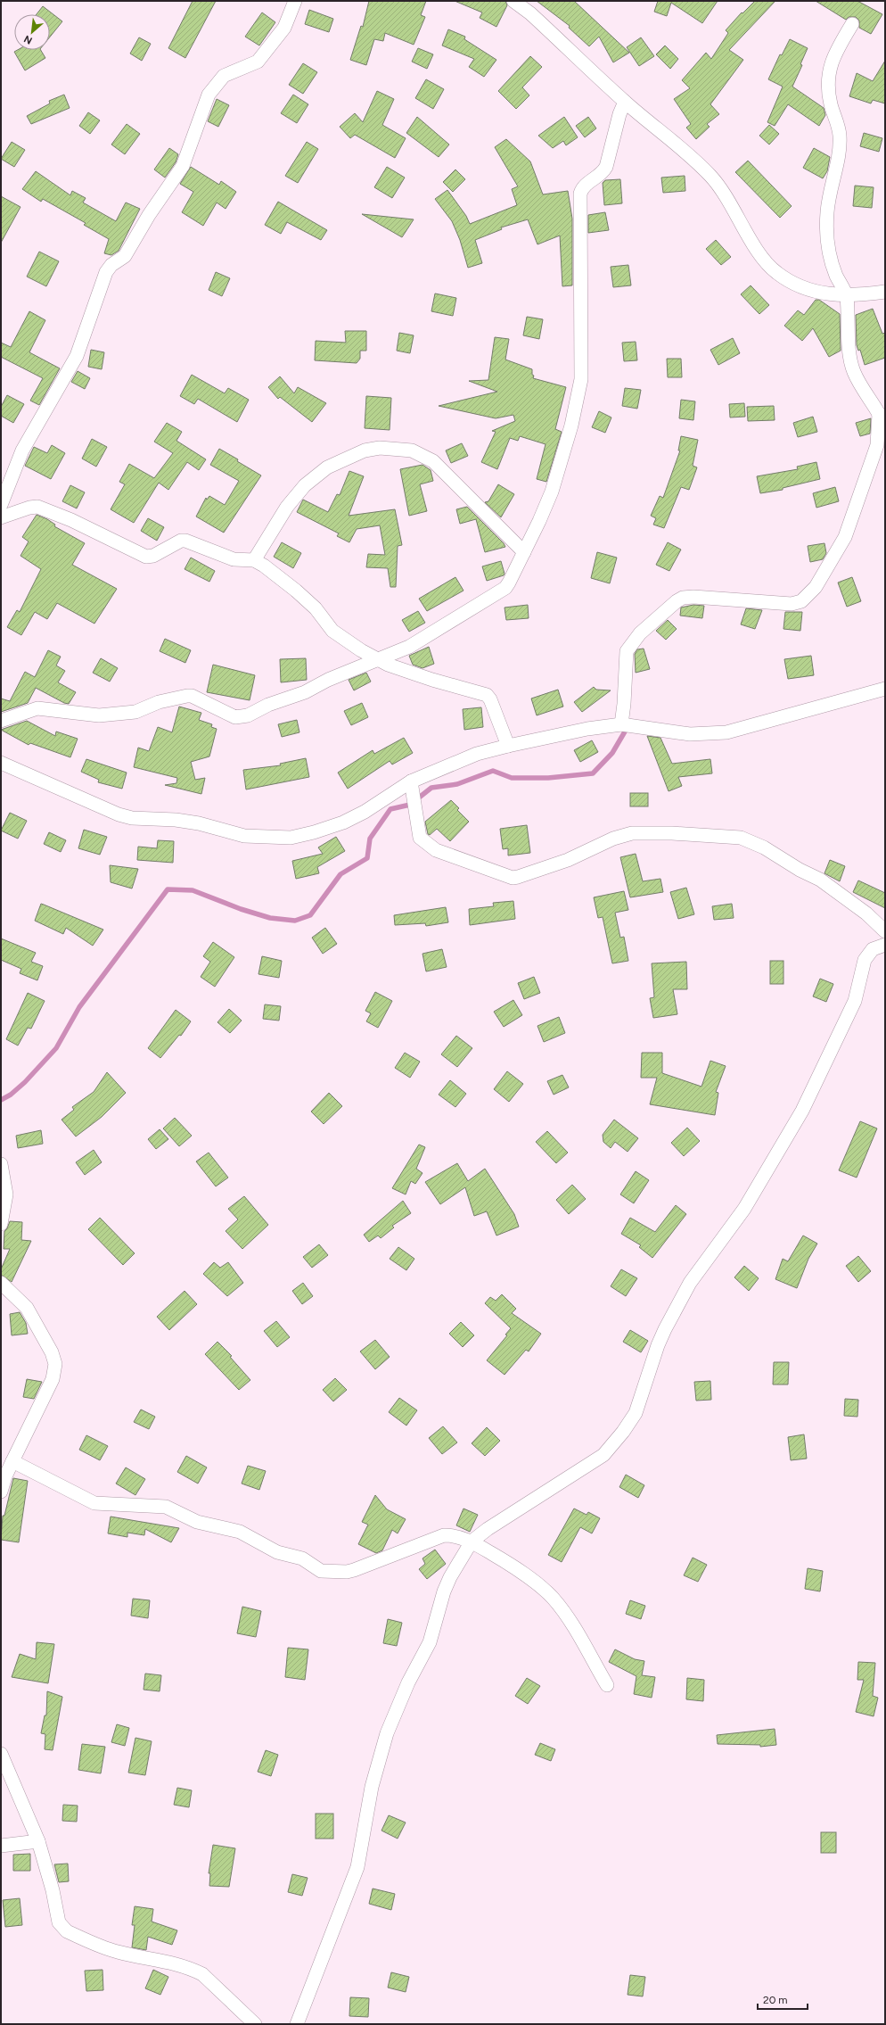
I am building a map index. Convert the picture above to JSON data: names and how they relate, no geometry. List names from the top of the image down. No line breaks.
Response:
{"scale_bar":"20 m","north":"bottom left"}
